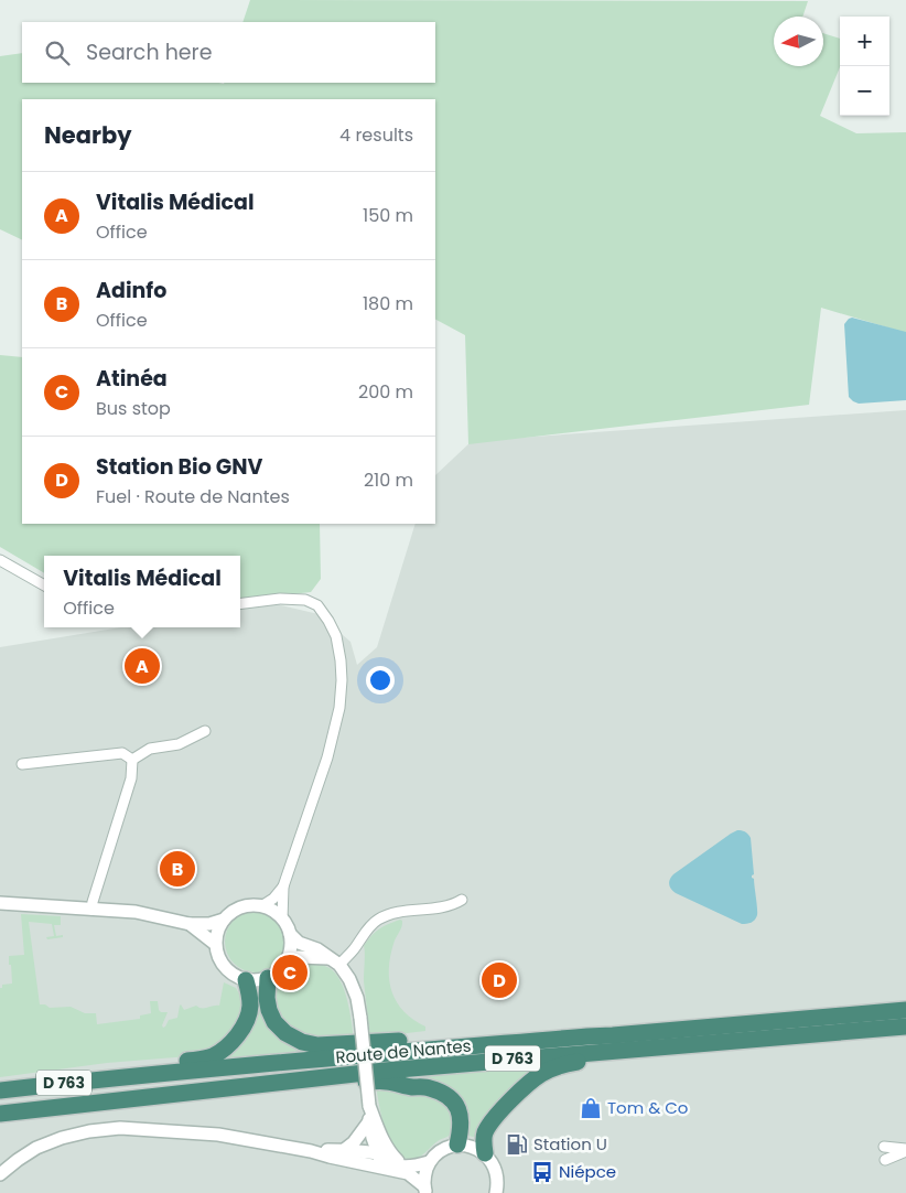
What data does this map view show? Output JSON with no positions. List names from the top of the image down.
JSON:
{
  "streets": {
    "highway": ["Route de Nantes", "D 763"]
  },
  "places": {
    "shop": ["Tom & Co"],
    "fuel station": ["Station U"],
    "bus stop": ["Niépce"]
  },
  "north": "left",
  "page": {
    "map_buttons": ["+", "−"],
    "search": "Search here",
    "heading": ["Nearby", "4 results"],
    "list": [
      {
        "mark": "A",
        "name": "Vitalis Médical",
        "note": "Office",
        "value": "150 m"
      },
      {
        "mark": "B",
        "name": "Adinfo",
        "note": "Office",
        "value": "180 m"
      },
      {
        "mark": "C",
        "name": "Atinéa",
        "note": "Bus stop",
        "value": "200 m"
      },
      {
        "mark": "D",
        "name": "Station Bio GNV",
        "note": "Fuel · Route de Nantes",
        "value": "210 m"
      }
    ],
    "popup": ["Vitalis Médical", "Office"],
    "pins": [
      "A",
      "B",
      "C",
      "D"
    ]
  }
}
